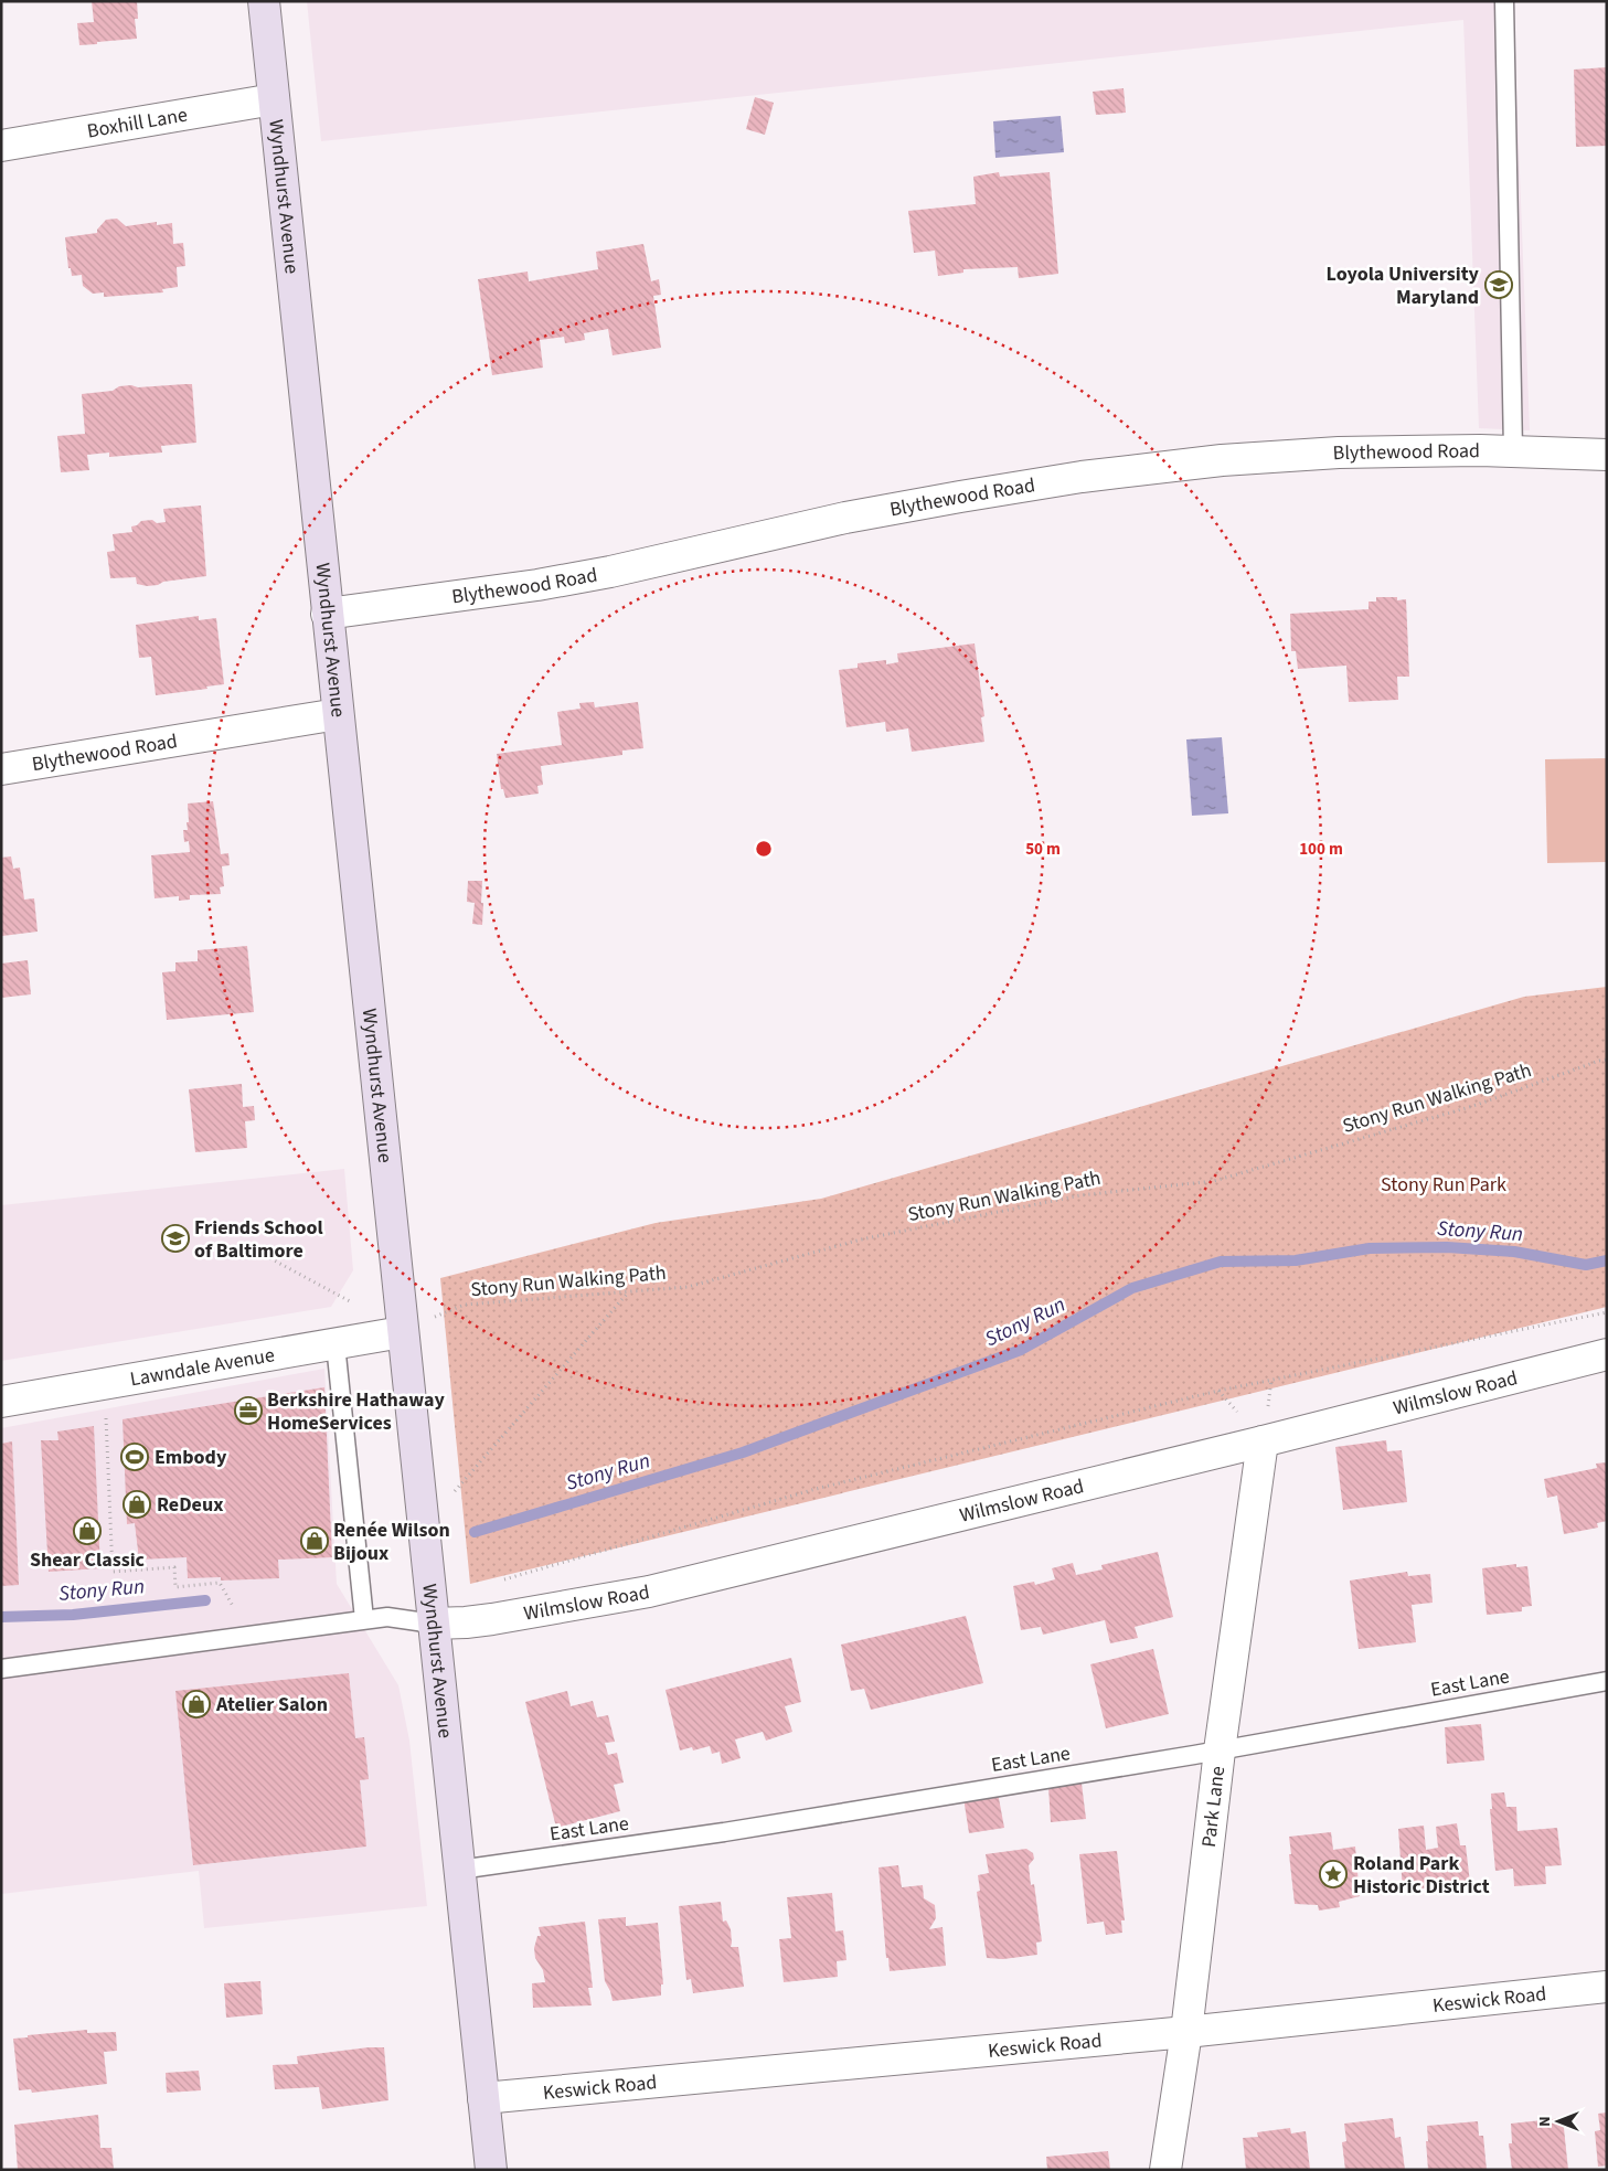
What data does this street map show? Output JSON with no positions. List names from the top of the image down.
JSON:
{
  "streets": {
    "street": [
      "Boxhill Lane",
      "Wyndhurst Avenue",
      "Blythewood Road",
      "Lawndale Avenue",
      "Wilmslow Road",
      "Park Lane",
      "Keswick Road"
    ],
    "lane": ["East Lane"],
    "path": ["Stony Run Walking Path"]
  },
  "crossings": [
    ["Boxhill Lane", "Wyndhurst Avenue"],
    ["Wyndhurst Avenue", "Blythewood Road"],
    ["Wyndhurst Avenue", "Stony Run Walking Path"],
    ["Wyndhurst Avenue", "Lawndale Avenue"],
    ["Wyndhurst Avenue", "Wilmslow Road"],
    ["Wyndhurst Avenue", "East Lane"],
    ["Wyndhurst Avenue", "Keswick Road"],
    ["Stony Run Walking Path", "Lawndale Avenue"],
    ["Wilmslow Road", "Park Lane"],
    ["East Lane", "Park Lane"],
    ["Park Lane", "Keswick Road"]
  ],
  "water": ["Stony Run"],
  "parks": ["Stony Run Park"],
  "places": {
    "school or university": ["Loyola University Maryland", "Friends School of Baltimore"],
    "office": ["Berkshire Hathaway HomeServices"],
    "sports": ["Embody"],
    "shop": [
      "ReDeux",
      "Shear Classic",
      "Renée Wilson Bijoux",
      "Atelier Salon"
    ],
    "place": ["Roland Park Historic District"]
  },
  "north": "left",
  "rings": ["50 m", "100 m"]
}
